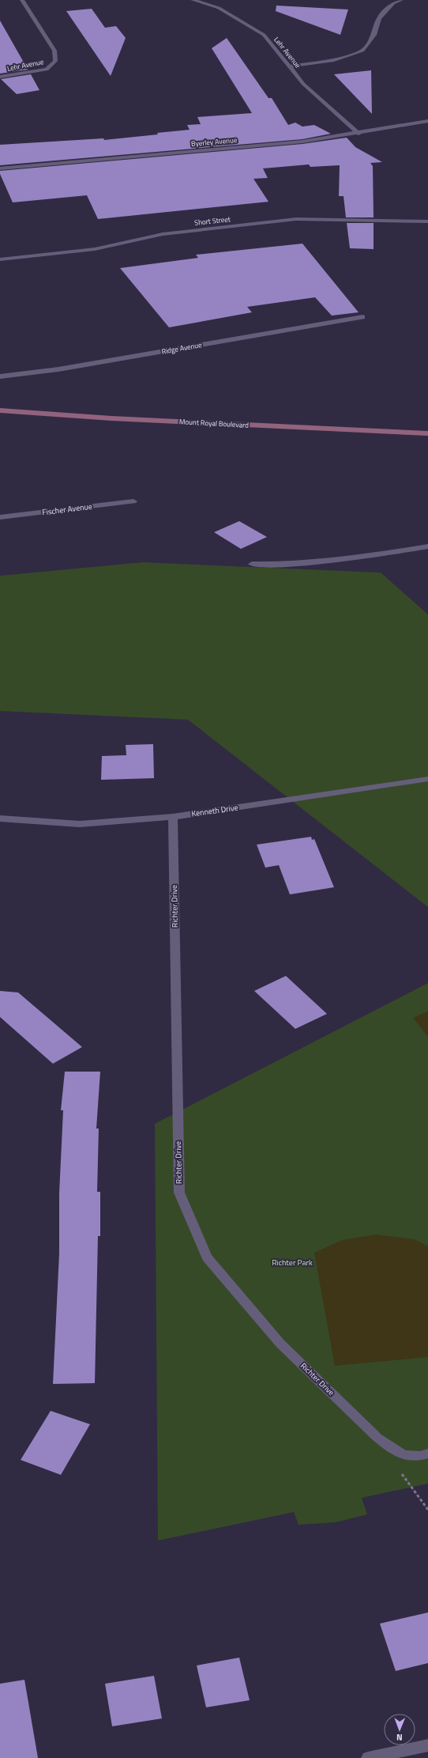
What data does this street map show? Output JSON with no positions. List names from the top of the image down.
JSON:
{
  "streets": {
    "main road": ["Mount Royal Boulevard"],
    "street": [
      "Lehr Avenue",
      "Byerley Avenue",
      "Short Street",
      "Ridge Avenue",
      "Fischer Avenue",
      "Kenneth Drive",
      "Richter Drive"
    ]
  },
  "crossings": [
    ["Lehr Avenue", "Byerley Avenue"],
    ["Kenneth Drive", "Richter Drive"]
  ],
  "parks": ["Richter Park"],
  "north": "bottom"
}
